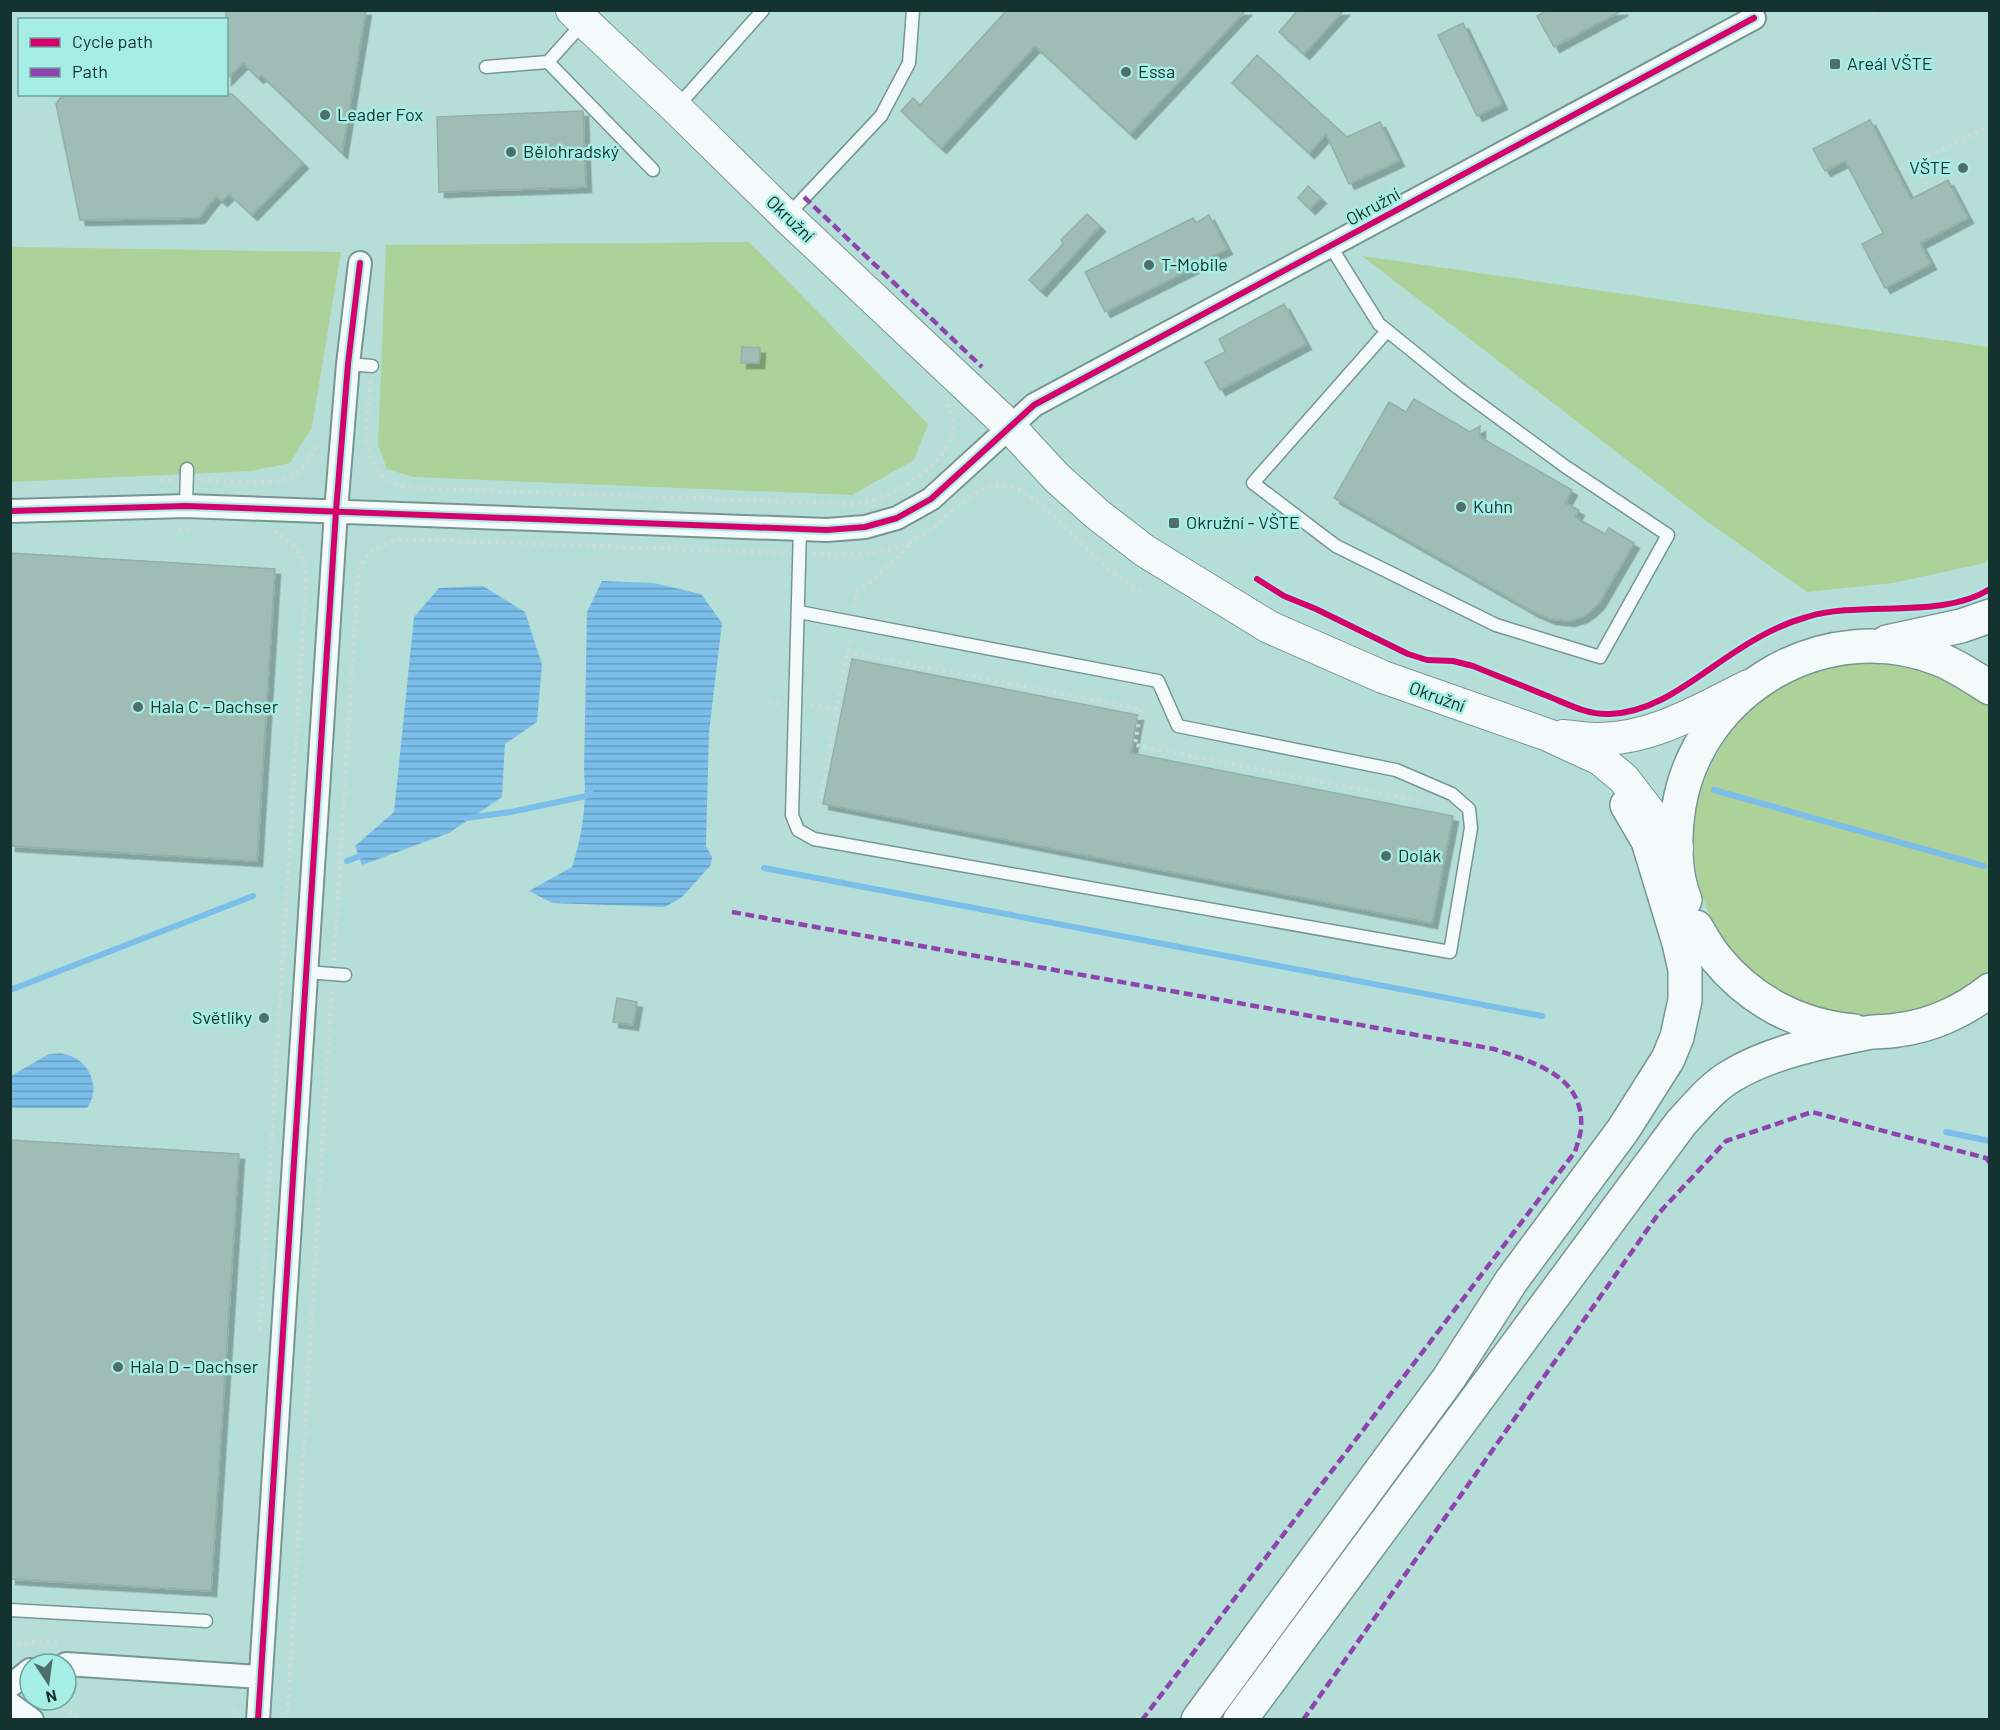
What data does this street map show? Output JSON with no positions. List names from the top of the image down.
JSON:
{
  "streets": {
    "main road": ["Okružní"]
  },
  "places": {
    "transit": ["Areál VŠTE", "Okružní - VŠTE"],
    "other": [
      "Essa",
      "Leader Fox",
      "Bělohradský",
      "VŠTE",
      "T-Mobile",
      "Kuhn",
      "Hala C – Dachser",
      "Dolák",
      "Světlíky",
      "Hala D – Dachser"
    ]
  },
  "legend": ["Cycle path", "Path"],
  "north": "bottom"
}
